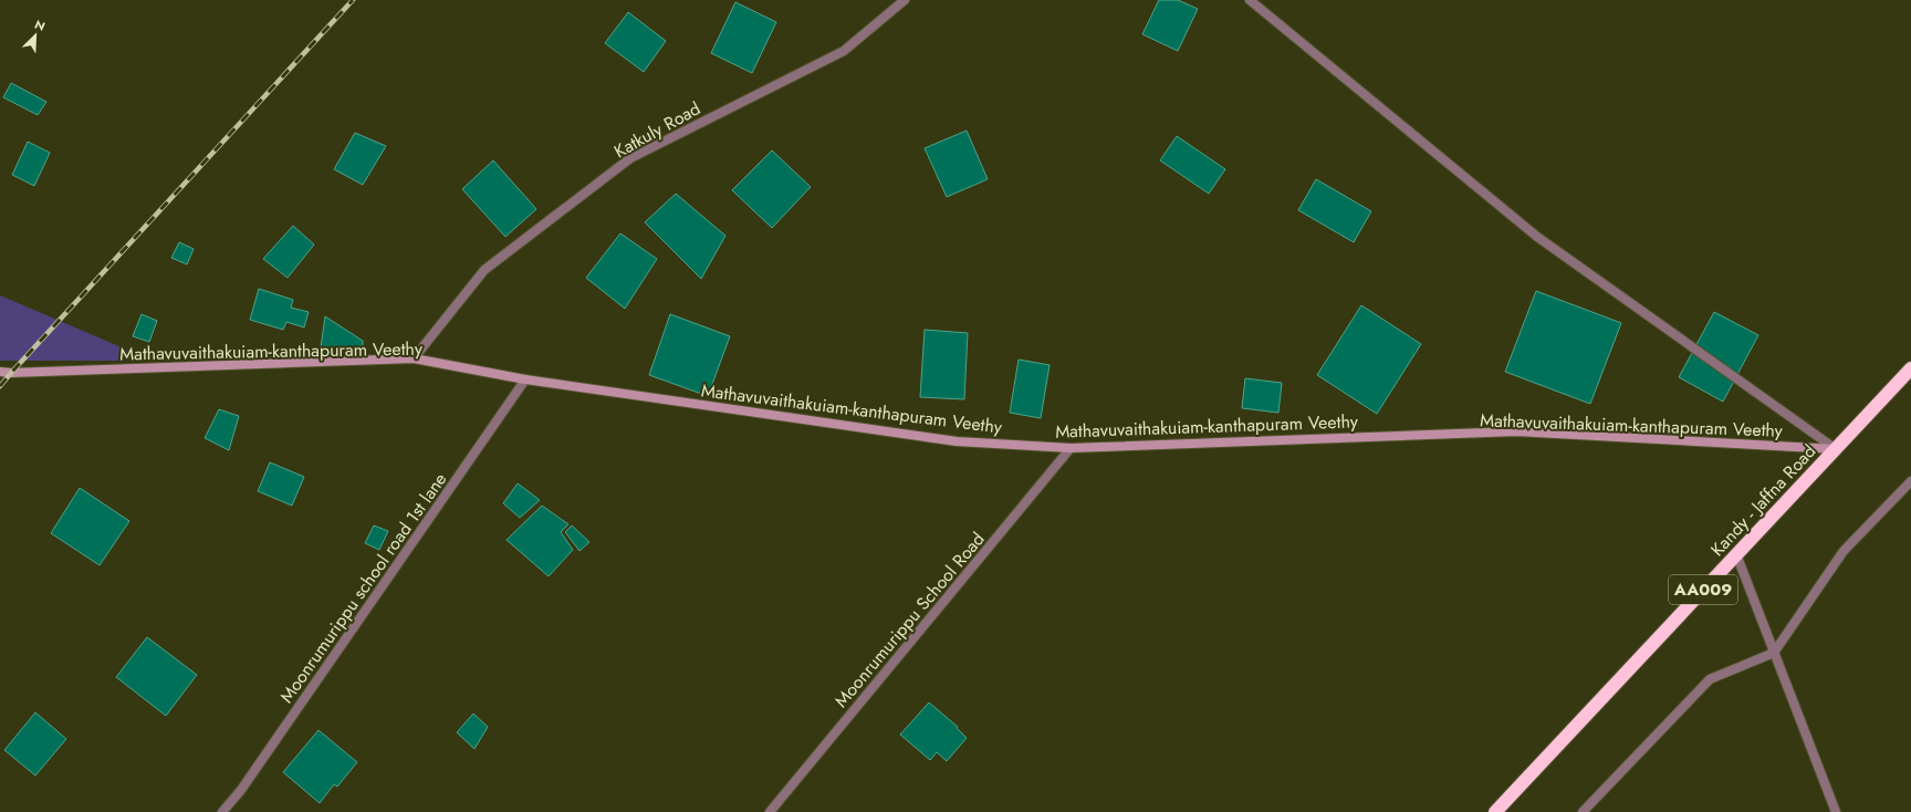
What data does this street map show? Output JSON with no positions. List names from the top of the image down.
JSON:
{
  "streets": {
    "highway": ["Kandy - Jaffna Road", "AA009"],
    "street": [
      "Katkuly Road",
      "Mathavuvaithakuiam-kanthapuram Veethy",
      "Moonrumurippu school road 1st lane",
      "Moonrumurippu School Road"
    ]
  },
  "crossings": [
    ["Katkuly Road", "Mathavuvaithakuiam-kanthapuram Veethy"],
    ["Mathavuvaithakuiam-kanthapuram Veethy", "Kandy - Jaffna Road"],
    ["Mathavuvaithakuiam-kanthapuram Veethy", "Moonrumurippu school road 1st lane"],
    ["Mathavuvaithakuiam-kanthapuram Veethy", "Moonrumurippu School Road"]
  ],
  "north": "top right"
}
